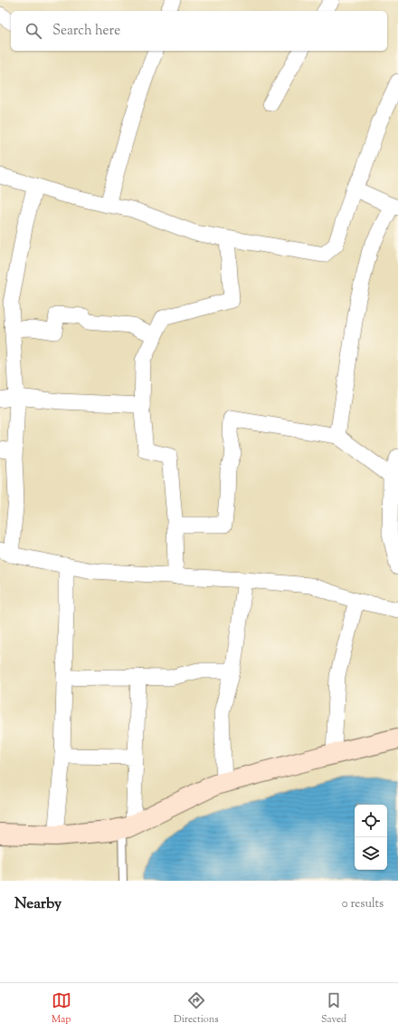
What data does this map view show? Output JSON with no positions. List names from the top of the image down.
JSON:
{
  "page": {
    "search": "Search here",
    "heading": ["Nearby", "0 results"],
    "nav": ["Map", "Directions", "Saved"]
  }
}
